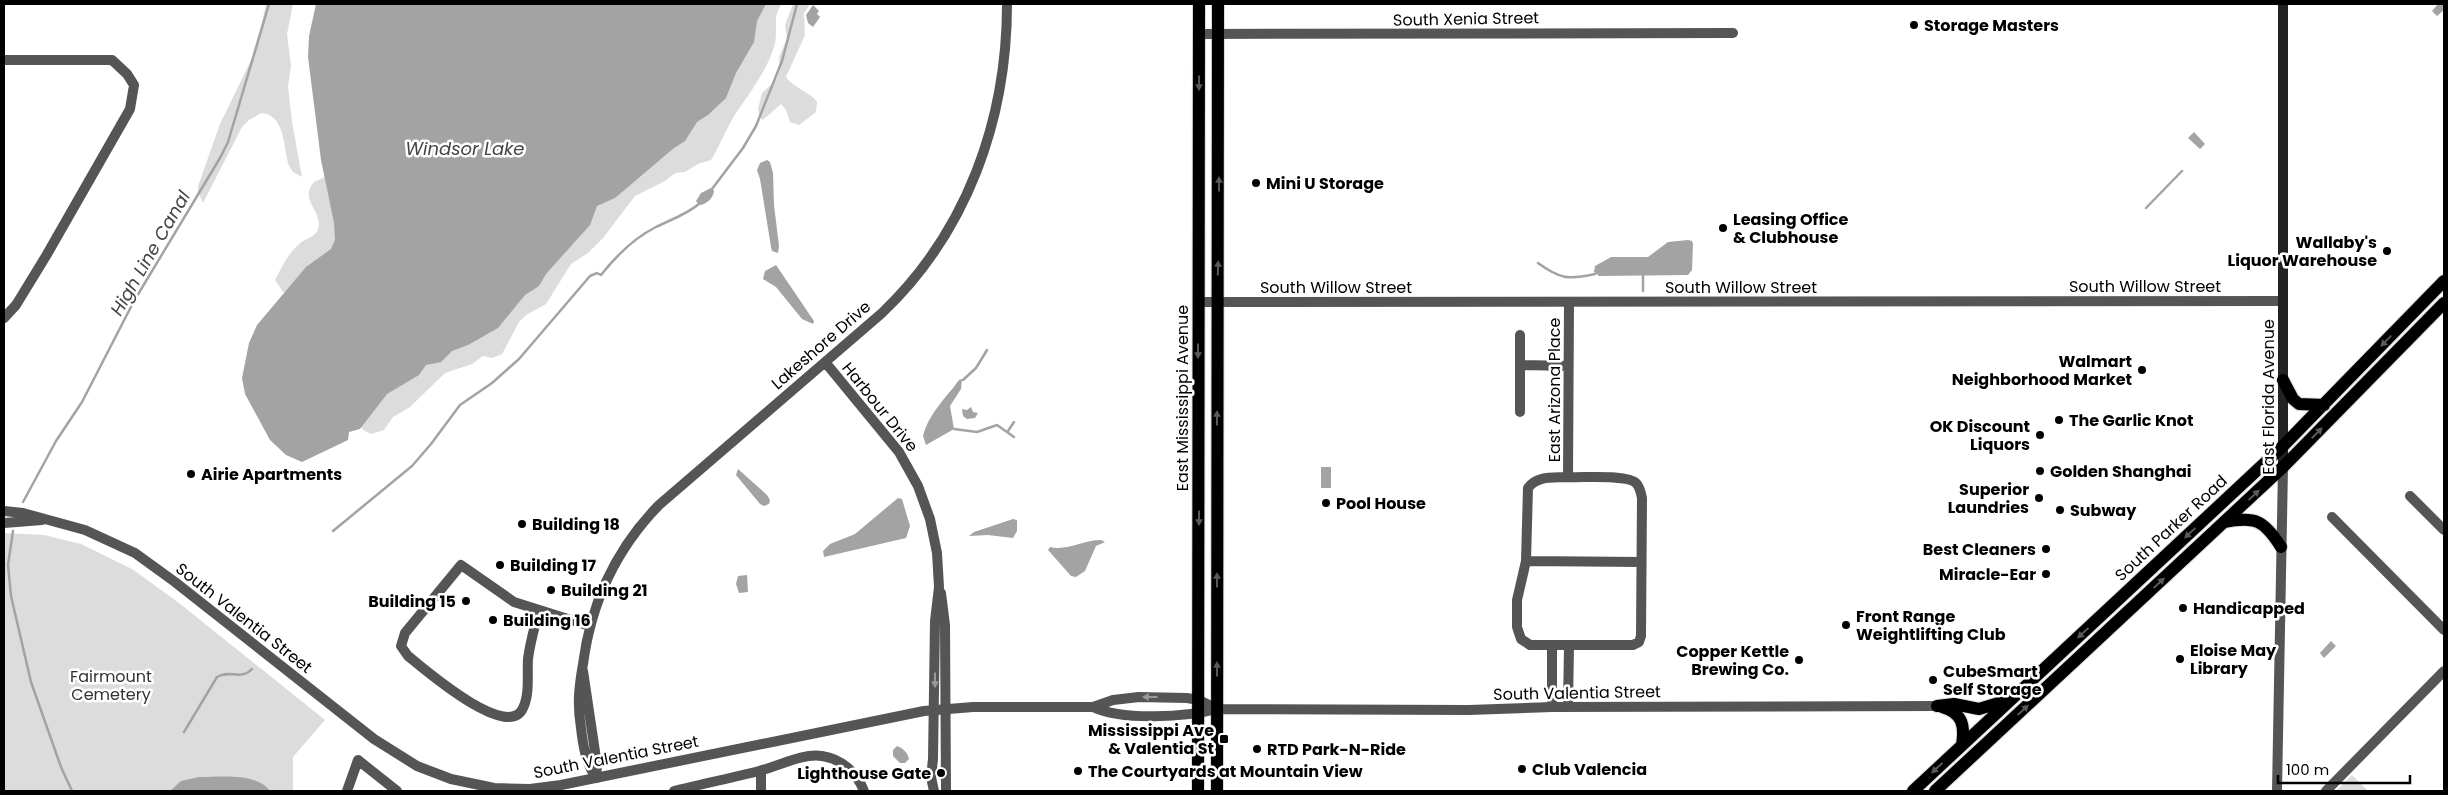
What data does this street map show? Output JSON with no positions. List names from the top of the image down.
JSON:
{
  "streets": {
    "main road": ["East Florida Avenue", "East Mississippi Avenue", "South Parker Road"],
    "street": [
      "South Xenia Street",
      "South Willow Street",
      "Lakeshore Drive",
      "East Arizona Place",
      "Harbour Drive",
      "South Valentia Street"
    ]
  },
  "crossings": [
    ["South Xenia Street", "East Mississippi Avenue"],
    ["South Willow Street", "East Arizona Place"],
    ["South Willow Street", "East Florida Avenue"],
    ["South Willow Street", "East Mississippi Avenue"],
    ["Lakeshore Drive", "Harbour Drive"],
    ["Lakeshore Drive", "South Valentia Street"],
    ["East Florida Avenue", "South Parker Road"],
    ["East Mississippi Avenue", "South Valentia Street"],
    ["Harbour Drive", "South Valentia Street"]
  ],
  "water": ["Windsor Lake", "High Line Canal"],
  "parks": ["Fairmount Cemetery"],
  "places": {
    "other": [
      "Storage Masters",
      "Mini U Storage",
      "Leasing Office & Clubhouse",
      "Wallaby's Liquor Warehouse",
      "Walmart Neighborhood Market",
      "The Garlic Knot",
      "OK Discount Liquors",
      "Golden Shanghai",
      "Airie Apartments",
      "Superior Laundries",
      "Pool House",
      "Subway",
      "Building 18",
      "Best Cleaners",
      "Building 17",
      "Miracle-Ear",
      "Building 21",
      "Building 15",
      "Handicapped",
      "Building 16",
      "Front Range Weightlifting Club",
      "Eloise May Library",
      "Copper Kettle Brewing Co.",
      "CubeSmart Self Storage",
      "RTD Park-N-Ride",
      "Club Valencia",
      "The Courtyards at Mountain View",
      "Lighthouse Gate"
    ],
    "transit": ["Mississippi Ave & Valentia St"]
  },
  "scale_bar": "100 m"
}
